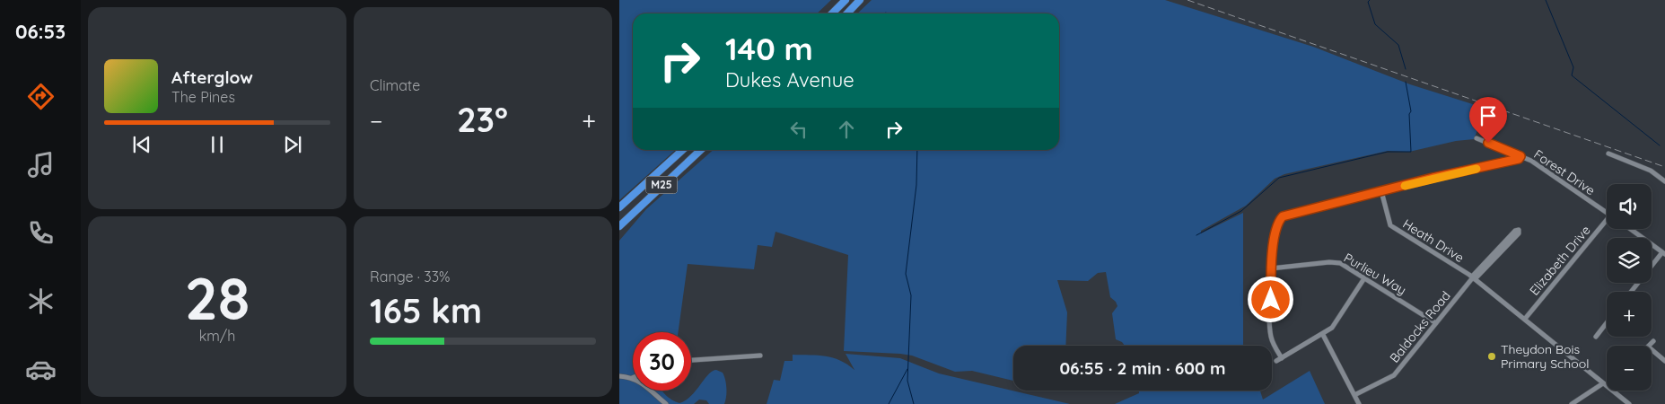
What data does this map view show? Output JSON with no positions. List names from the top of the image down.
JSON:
{
  "streets": {
    "highway": ["M25"],
    "street": [
      "Forest Drive",
      "Heath Drive",
      "Elizabeth Drive",
      "Purlieu Way",
      "Baldocks Road"
    ]
  },
  "crossings": [
    ["Heath Drive", "Elizabeth Drive"],
    ["Heath Drive", "Baldocks Road"],
    ["Purlieu Way", "Baldocks Road"]
  ],
  "places": ["Theydon Bois Primary School"],
  "page": {
    "tabs": "06:53",
    "tile": [
      "Climate",
      ["28", "km/h"],
      ["Range · 33%", "165 km"]
    ],
    "turn": ["140 m", "Dukes Avenue"],
    "song": ["Afterglow", "The Pines"],
    "heat": ["−", "23°", "+"],
    "map_buttons": ["+", "−"],
    "limit": "30",
    "trip": "06:55 · 2 min · 600 m"
  }
}
